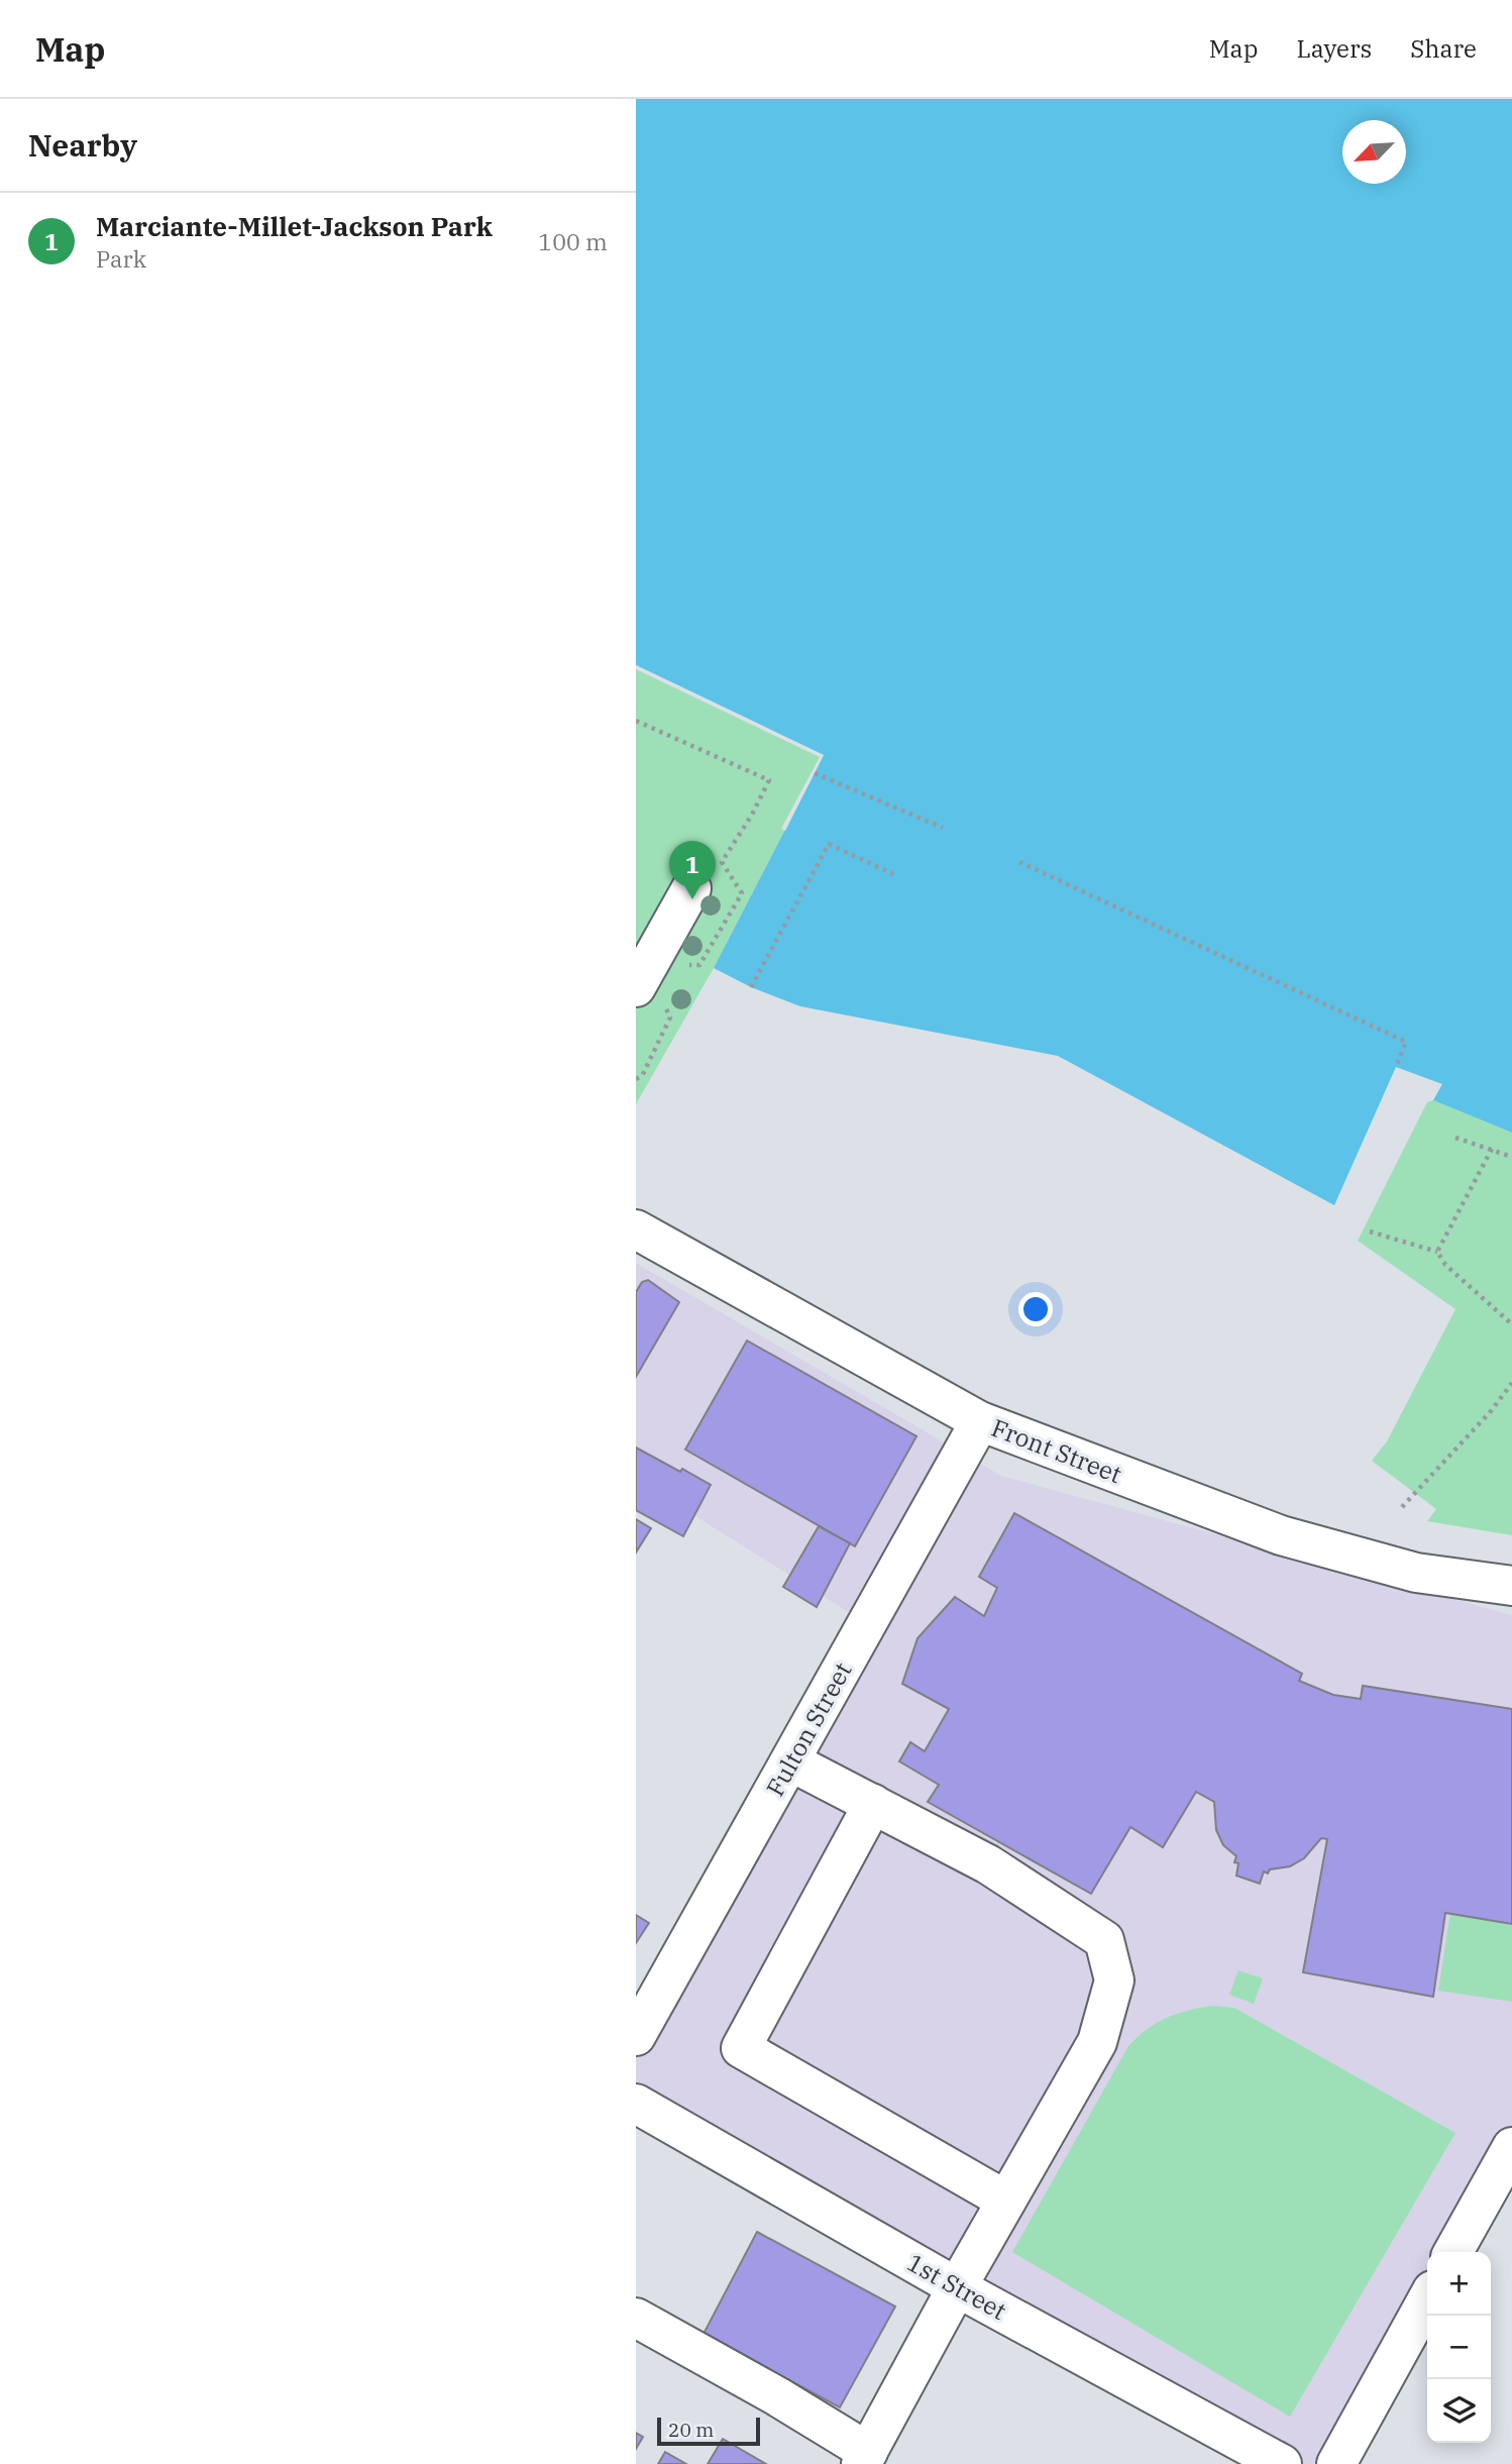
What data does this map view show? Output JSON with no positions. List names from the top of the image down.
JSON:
{
  "streets": {
    "street": ["Front Street", "Fulton Street", "1st Street"]
  },
  "crossings": [
    ["Front Street", "Fulton Street"]
  ],
  "scale_bar": "20 m",
  "north": "bottom left",
  "page": {
    "header": "Map",
    "nav": ["Map", "Layers", "Share"],
    "heading": "Nearby",
    "list": [
      {
        "mark": "1",
        "name": "Marciante-Millet-Jackson Park",
        "note": "Park",
        "value": "100 m"
      }
    ],
    "pins": "1",
    "map_buttons": ["+", "−"],
    "scale": "20 m"
  }
}
